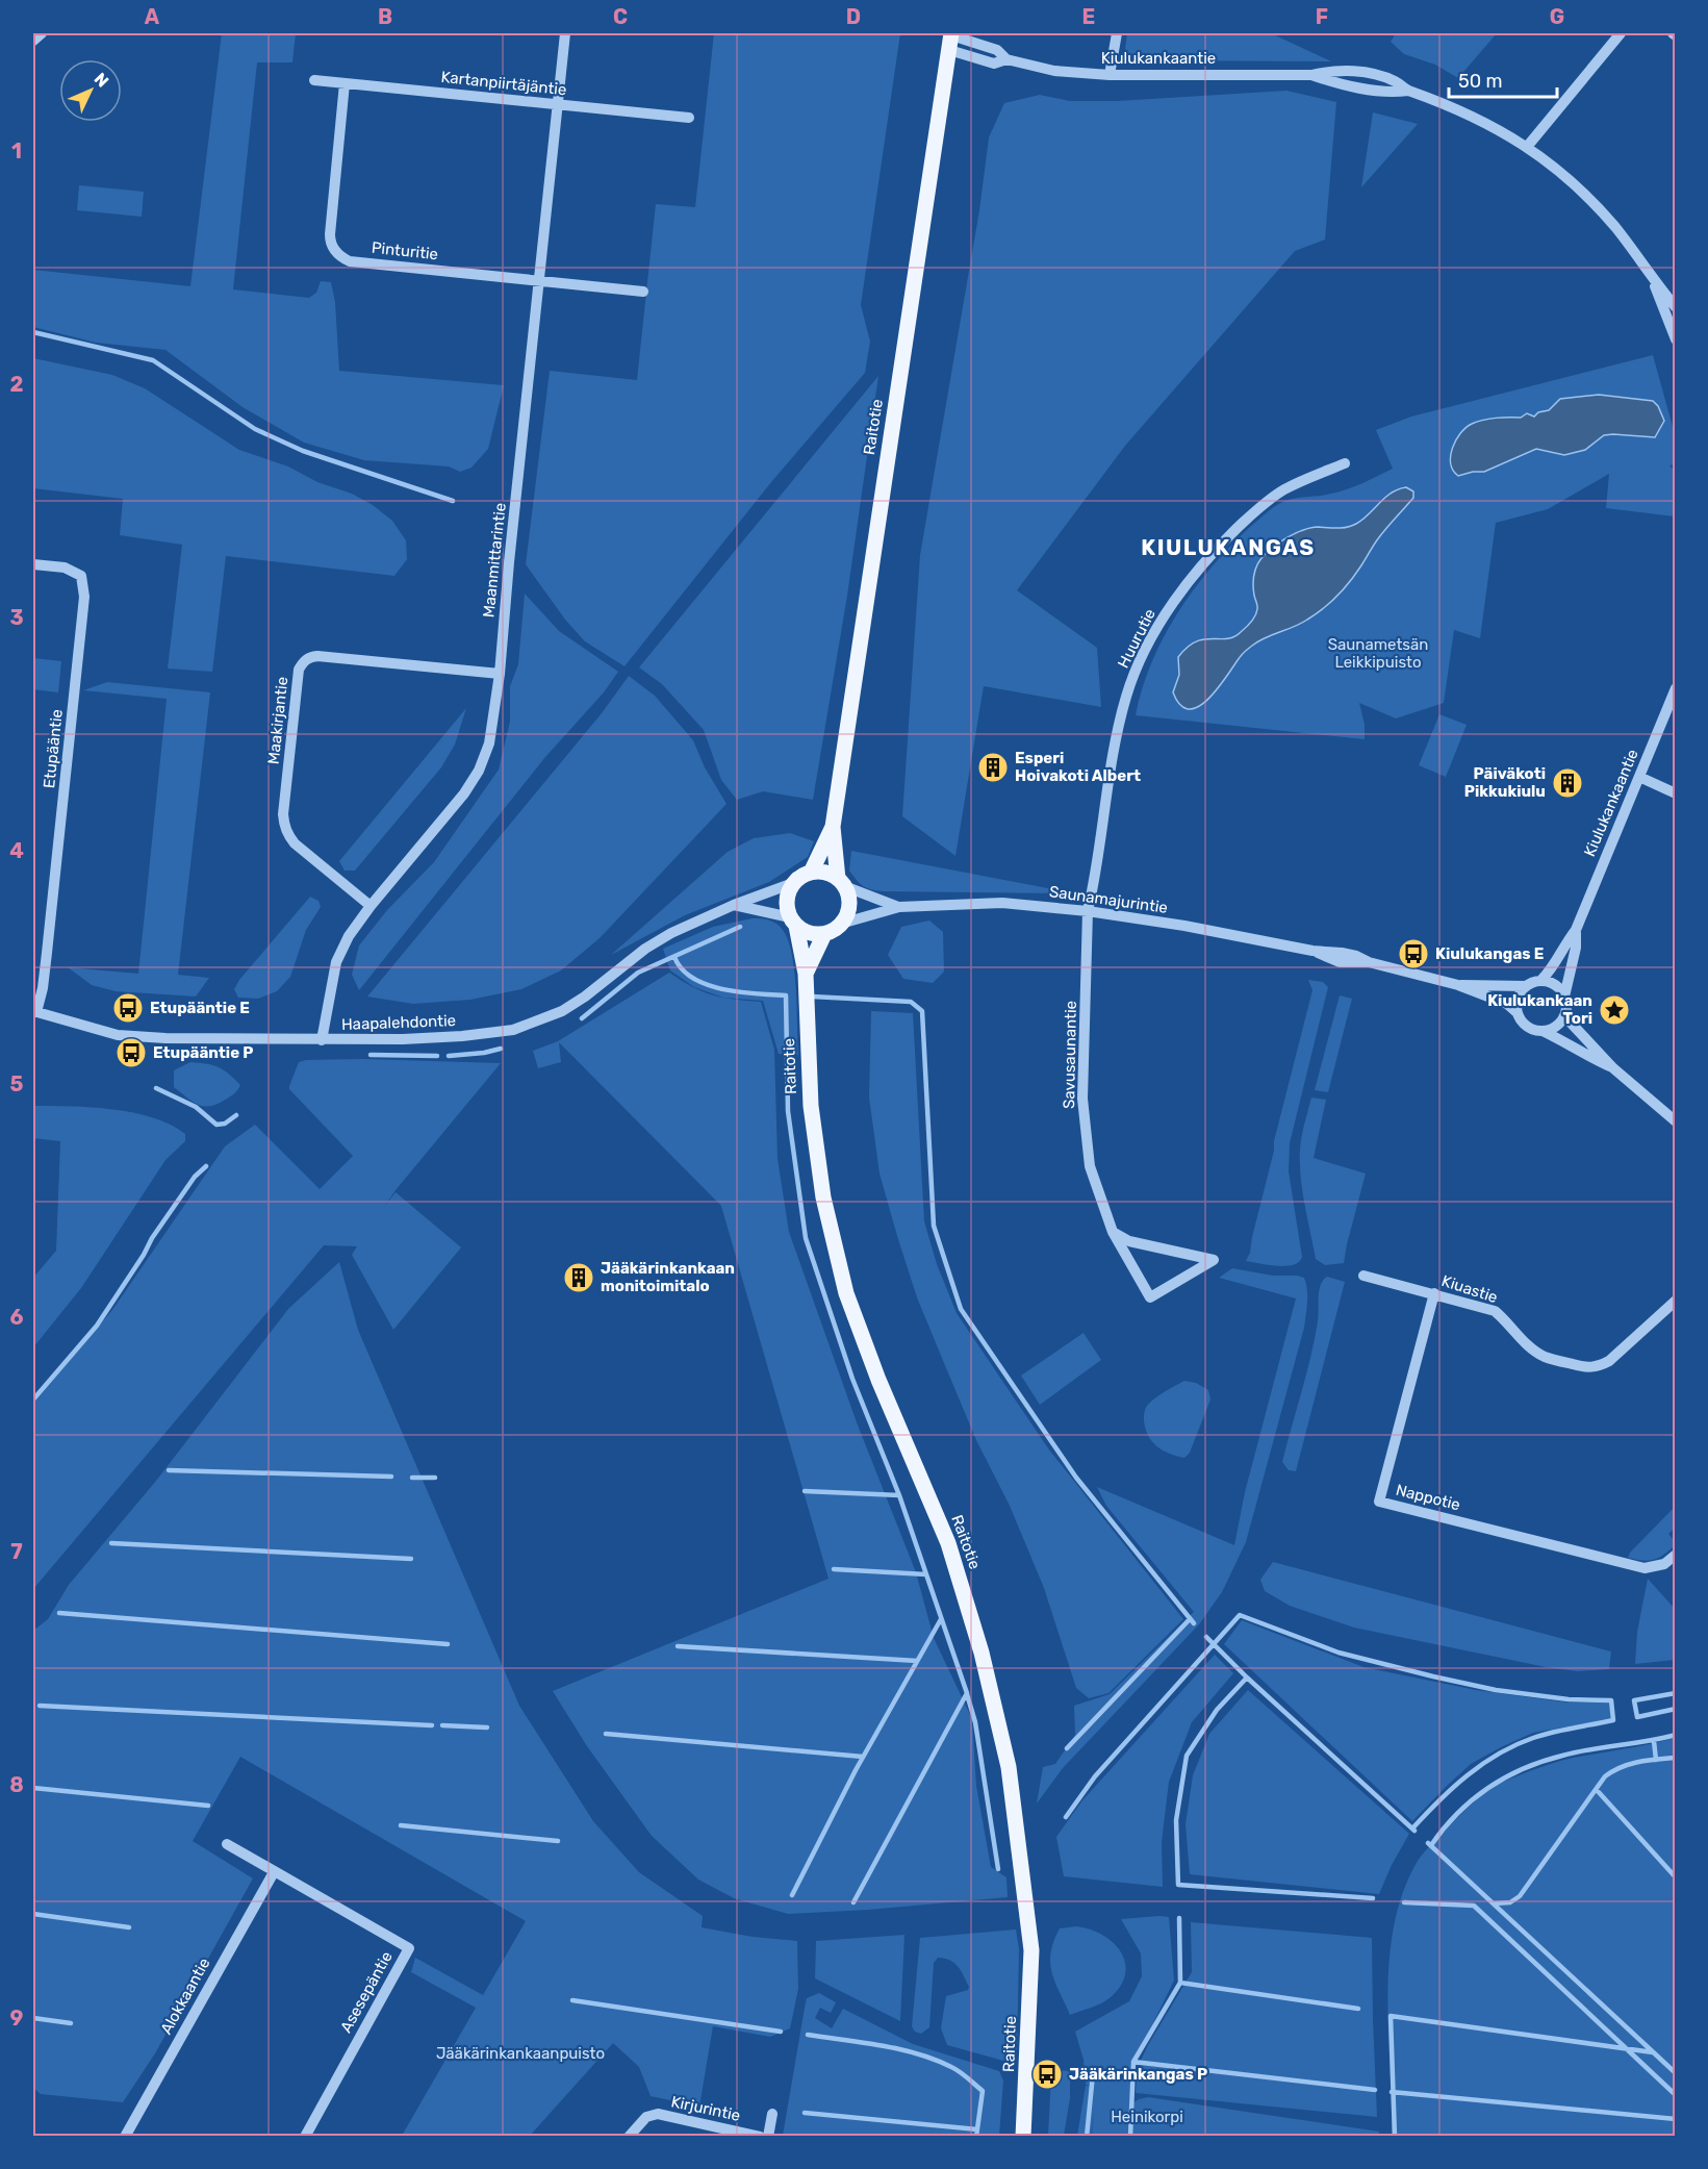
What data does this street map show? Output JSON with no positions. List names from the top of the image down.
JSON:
{
  "streets": {
    "main road": ["Raitotie"],
    "street": [
      "Kiulukankaantie",
      "Kartanpiirtäjäntie",
      "Pinturitie",
      "Maanmittarintie",
      "Huurutie",
      "Maakirjantie",
      "Etupääntie",
      "Saunamajurintie",
      "Haapalehdontie",
      "Savusaunantie",
      "Kiuastie",
      "Nappotie",
      "Asesepäntie",
      "Alokkaantie",
      "Kirjurintie"
    ]
  },
  "crossings": [
    ["Kiulukankaantie", "Raitotie"],
    ["Kiulukankaantie", "Saunamajurintie"],
    ["Kartanpiirtäjäntie", "Pinturitie"],
    ["Kartanpiirtäjäntie", "Maanmittarintie"],
    ["Pinturitie", "Maanmittarintie"],
    ["Raitotie", "Saunamajurintie"],
    ["Raitotie", "Haapalehdontie"],
    ["Maanmittarintie", "Maakirjantie"],
    ["Maanmittarintie", "Haapalehdontie"],
    ["Huurutie", "Saunamajurintie"],
    ["Huurutie", "Savusaunantie"],
    ["Etupääntie", "Haapalehdontie"],
    ["Saunamajurintie", "Haapalehdontie"],
    ["Saunamajurintie", "Savusaunantie"],
    ["Kiuastie", "Nappotie"],
    ["Asesepäntie", "Alokkaantie"]
  ],
  "districts": ["KIULUKANGAS"],
  "parks": ["Saunametsän Leikkipuisto", "Jääkärinkankaanpuisto", "Heinikorpi"],
  "places": {
    "building": ["Esperi Hoivakoti Albert", "Päiväkoti Pikkukiulu", "Jääkärinkankaan monitoimitalo"],
    "bus stop": [
      "Kiulukangas E",
      "Etupääntie E",
      "Etupääntie P",
      "Jääkärinkangas P"
    ],
    "place": ["Kiulukankaan Tori"]
  },
  "scale_bar": "50 m",
  "north": "top right",
  "grid": {
    "columns": [
      "A",
      "B",
      "C",
      "D",
      "E",
      "F",
      "G"
    ],
    "rows": [
      "1",
      "2",
      "3",
      "4",
      "5",
      "6",
      "7",
      "8",
      "9"
    ]
  }
}
